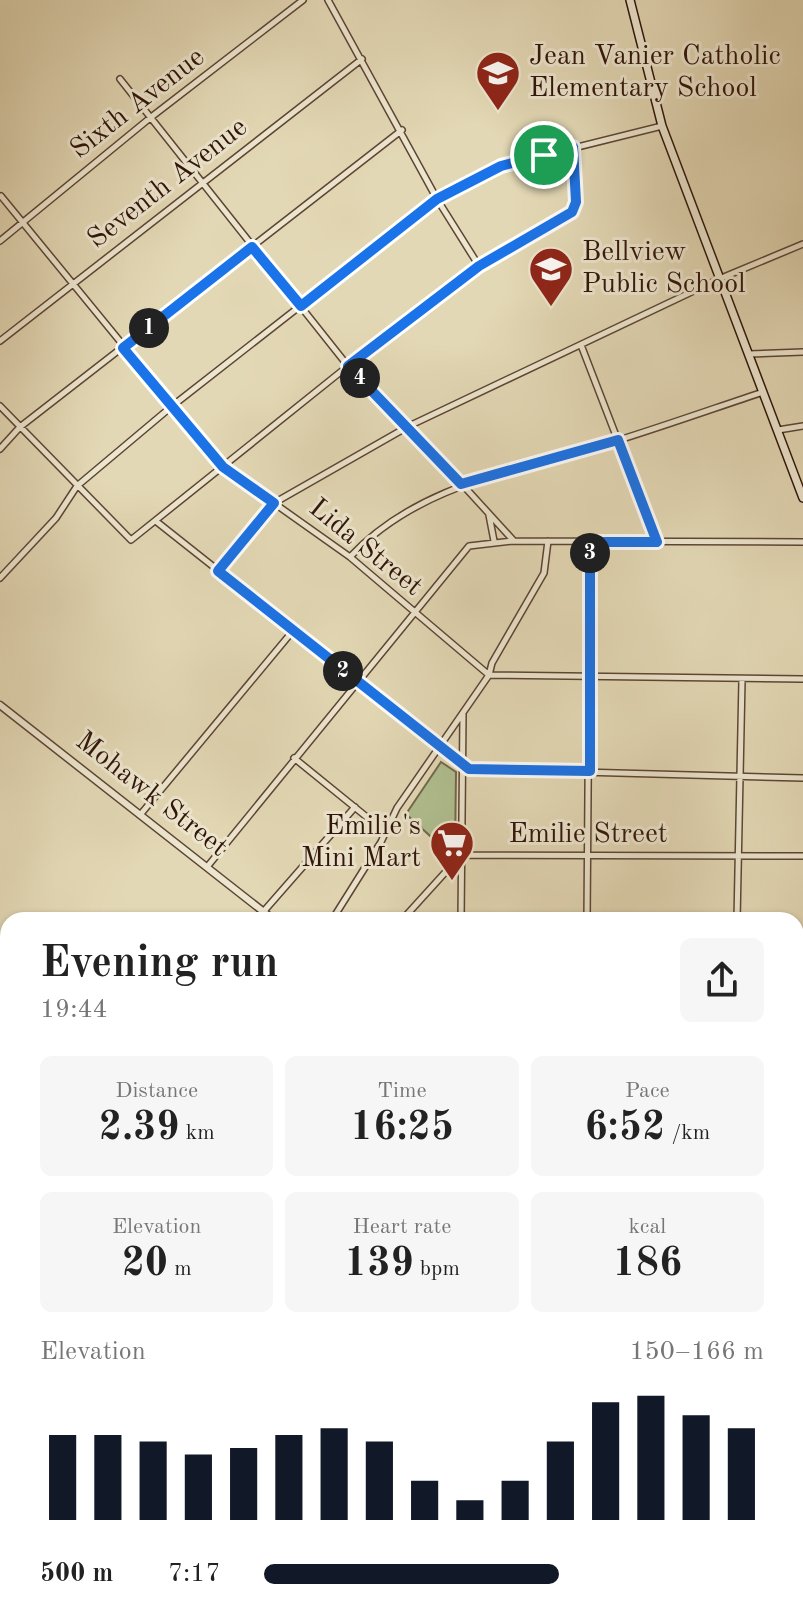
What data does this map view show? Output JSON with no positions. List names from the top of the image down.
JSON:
{
  "streets": {
    "street": [
      "Sixth Avenue",
      "Seventh Avenue",
      "Lida Street",
      "Mohawk Street",
      "Emilie Street"
    ]
  },
  "crossings": [
    ["Sixth Avenue", "Lida Street"],
    ["Seventh Avenue", "Lida Street"]
  ],
  "places": {
    "school or university": ["Jean Vanier Catholic Elementary School", "Bellview Public School"],
    "supermarket": ["Emilie's Mini Mart"]
  },
  "page": {
    "pins": [
      "1",
      "4",
      "3",
      "2"
    ],
    "heading": ["Evening run", "19:44"],
    "stats": [
      ["Distance", "2.39 km"],
      ["Time", "16:25"],
      ["Pace", "6:52 /km"],
      ["Elevation", "20 m"],
      ["Heart rate", "139 bpm"],
      ["kcal", "186"]
    ],
    "chart": ["Elevation", "150–166 m"],
    "list": [
      {
        "name": "500 m",
        "note": "7:17"
      }
    ]
  }
}
